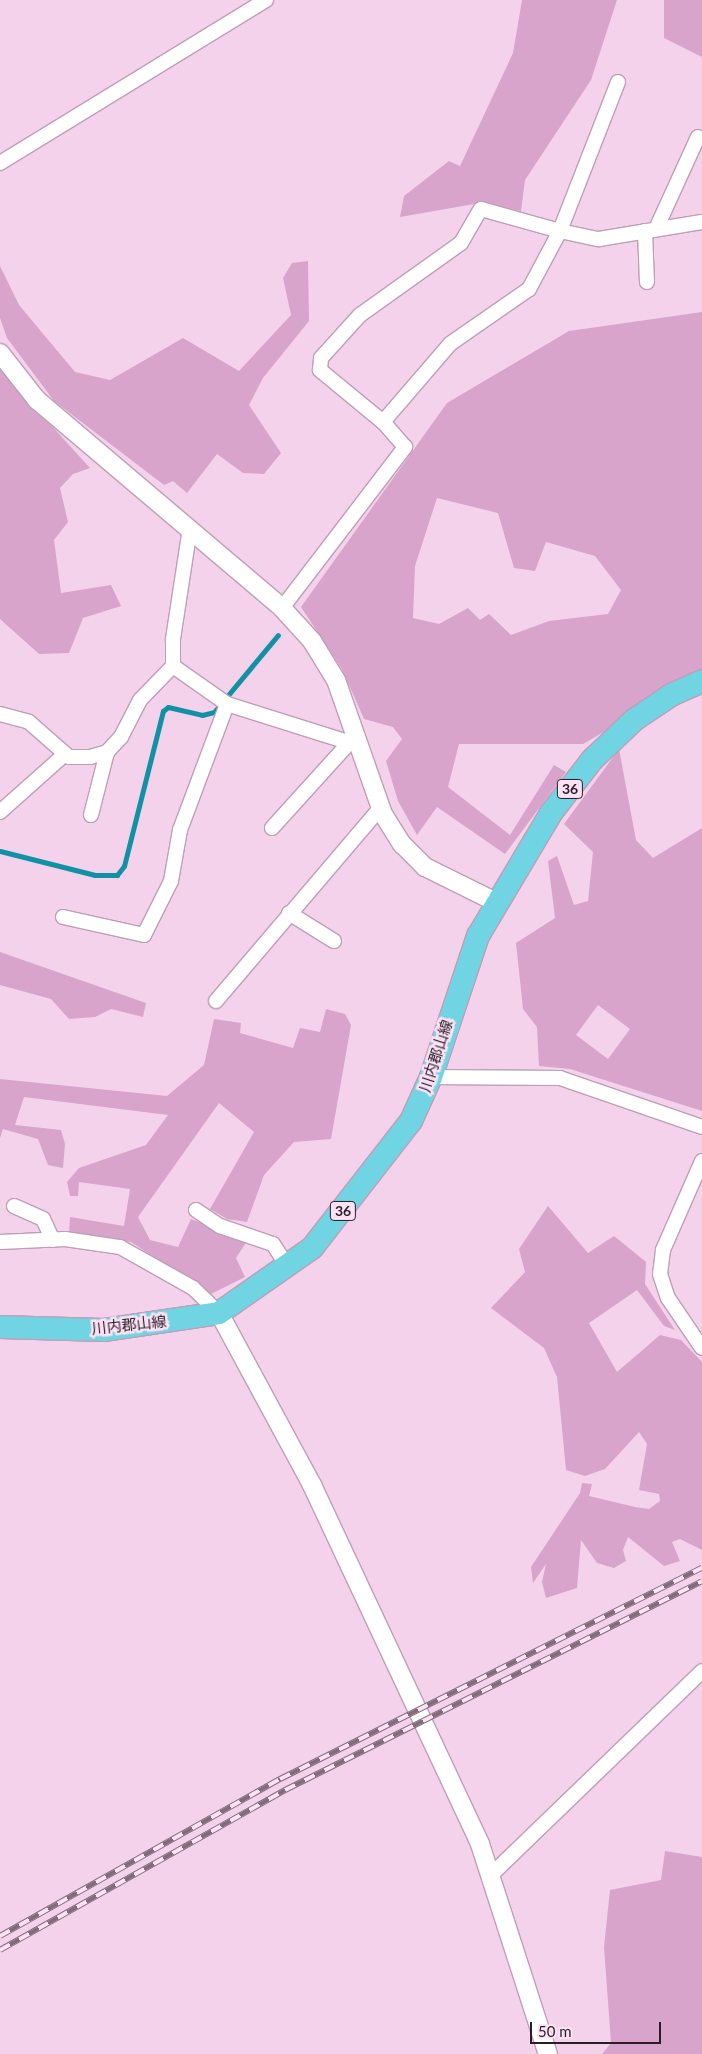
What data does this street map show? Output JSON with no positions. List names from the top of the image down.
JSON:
{
  "streets": {
    "main road": ["36", "川内郡山線"]
  },
  "scale_bar": "50 m"
}
